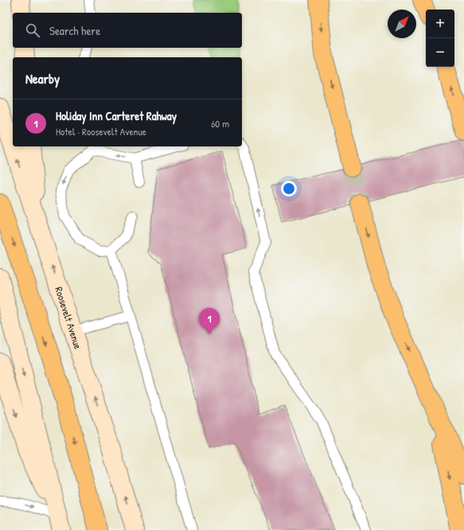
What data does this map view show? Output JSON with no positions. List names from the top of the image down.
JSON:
{
  "streets": {
    "main road": ["Roosevelt Avenue"]
  },
  "north": "top right",
  "page": {
    "map_buttons": ["+", "−"],
    "search": "Search here",
    "heading": "Nearby",
    "list": [
      {
        "mark": "1",
        "name": "Holiday Inn Carteret Rahway",
        "note": "Hotel · Roosevelt Avenue",
        "value": "60 m"
      }
    ],
    "pins": "1"
  }
}
